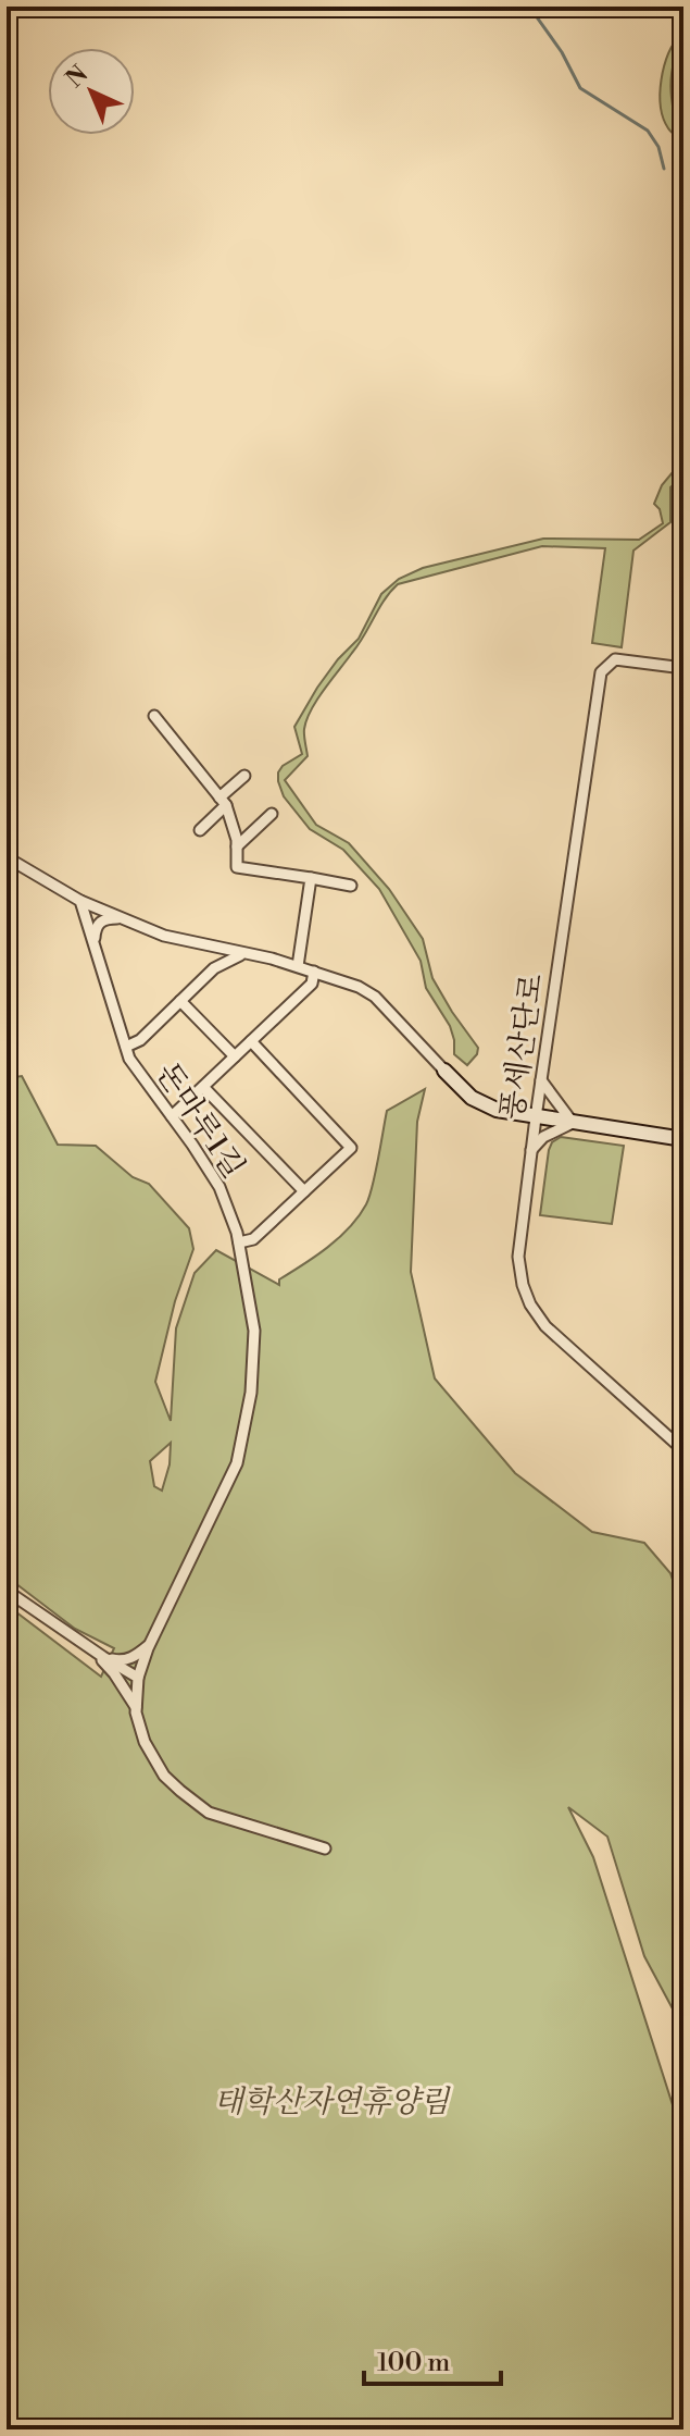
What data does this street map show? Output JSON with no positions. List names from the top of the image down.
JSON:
{
  "streets": {
    "street": ["풍세산단로", "돈마루1길"]
  },
  "parks": ["태학산자연휴양림"],
  "scale_bar": "100 m",
  "north": "top left"
}
